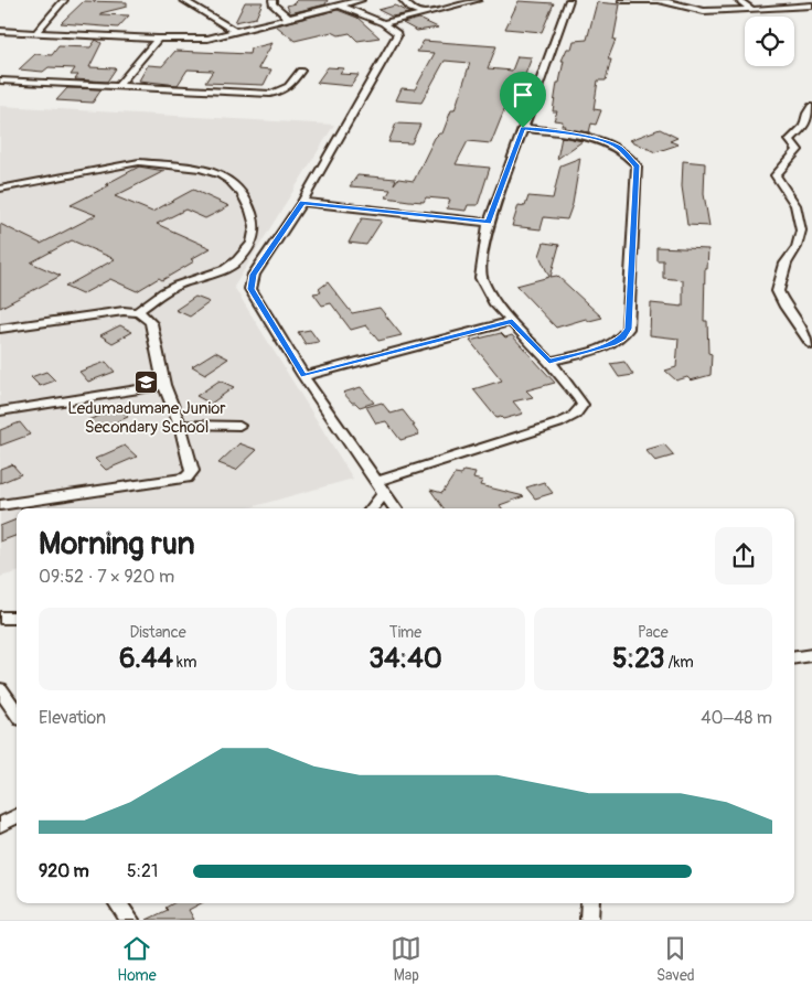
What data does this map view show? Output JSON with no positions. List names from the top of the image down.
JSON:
{
  "places": {
    "school or university": ["Ledumadumane Junior Secondary School"]
  },
  "page": {
    "heading": ["Morning run", "09:52 · 7 × 920 m"],
    "stats": [
      ["Distance", "6.44 km"],
      ["Time", "34:40"],
      ["Pace", "5:23 /km"]
    ],
    "chart": ["Elevation", "40–48 m"],
    "list": [
      {
        "name": "920 m",
        "note": "5:21"
      }
    ],
    "tabs": ["Home", "Map", "Saved"]
  }
}
